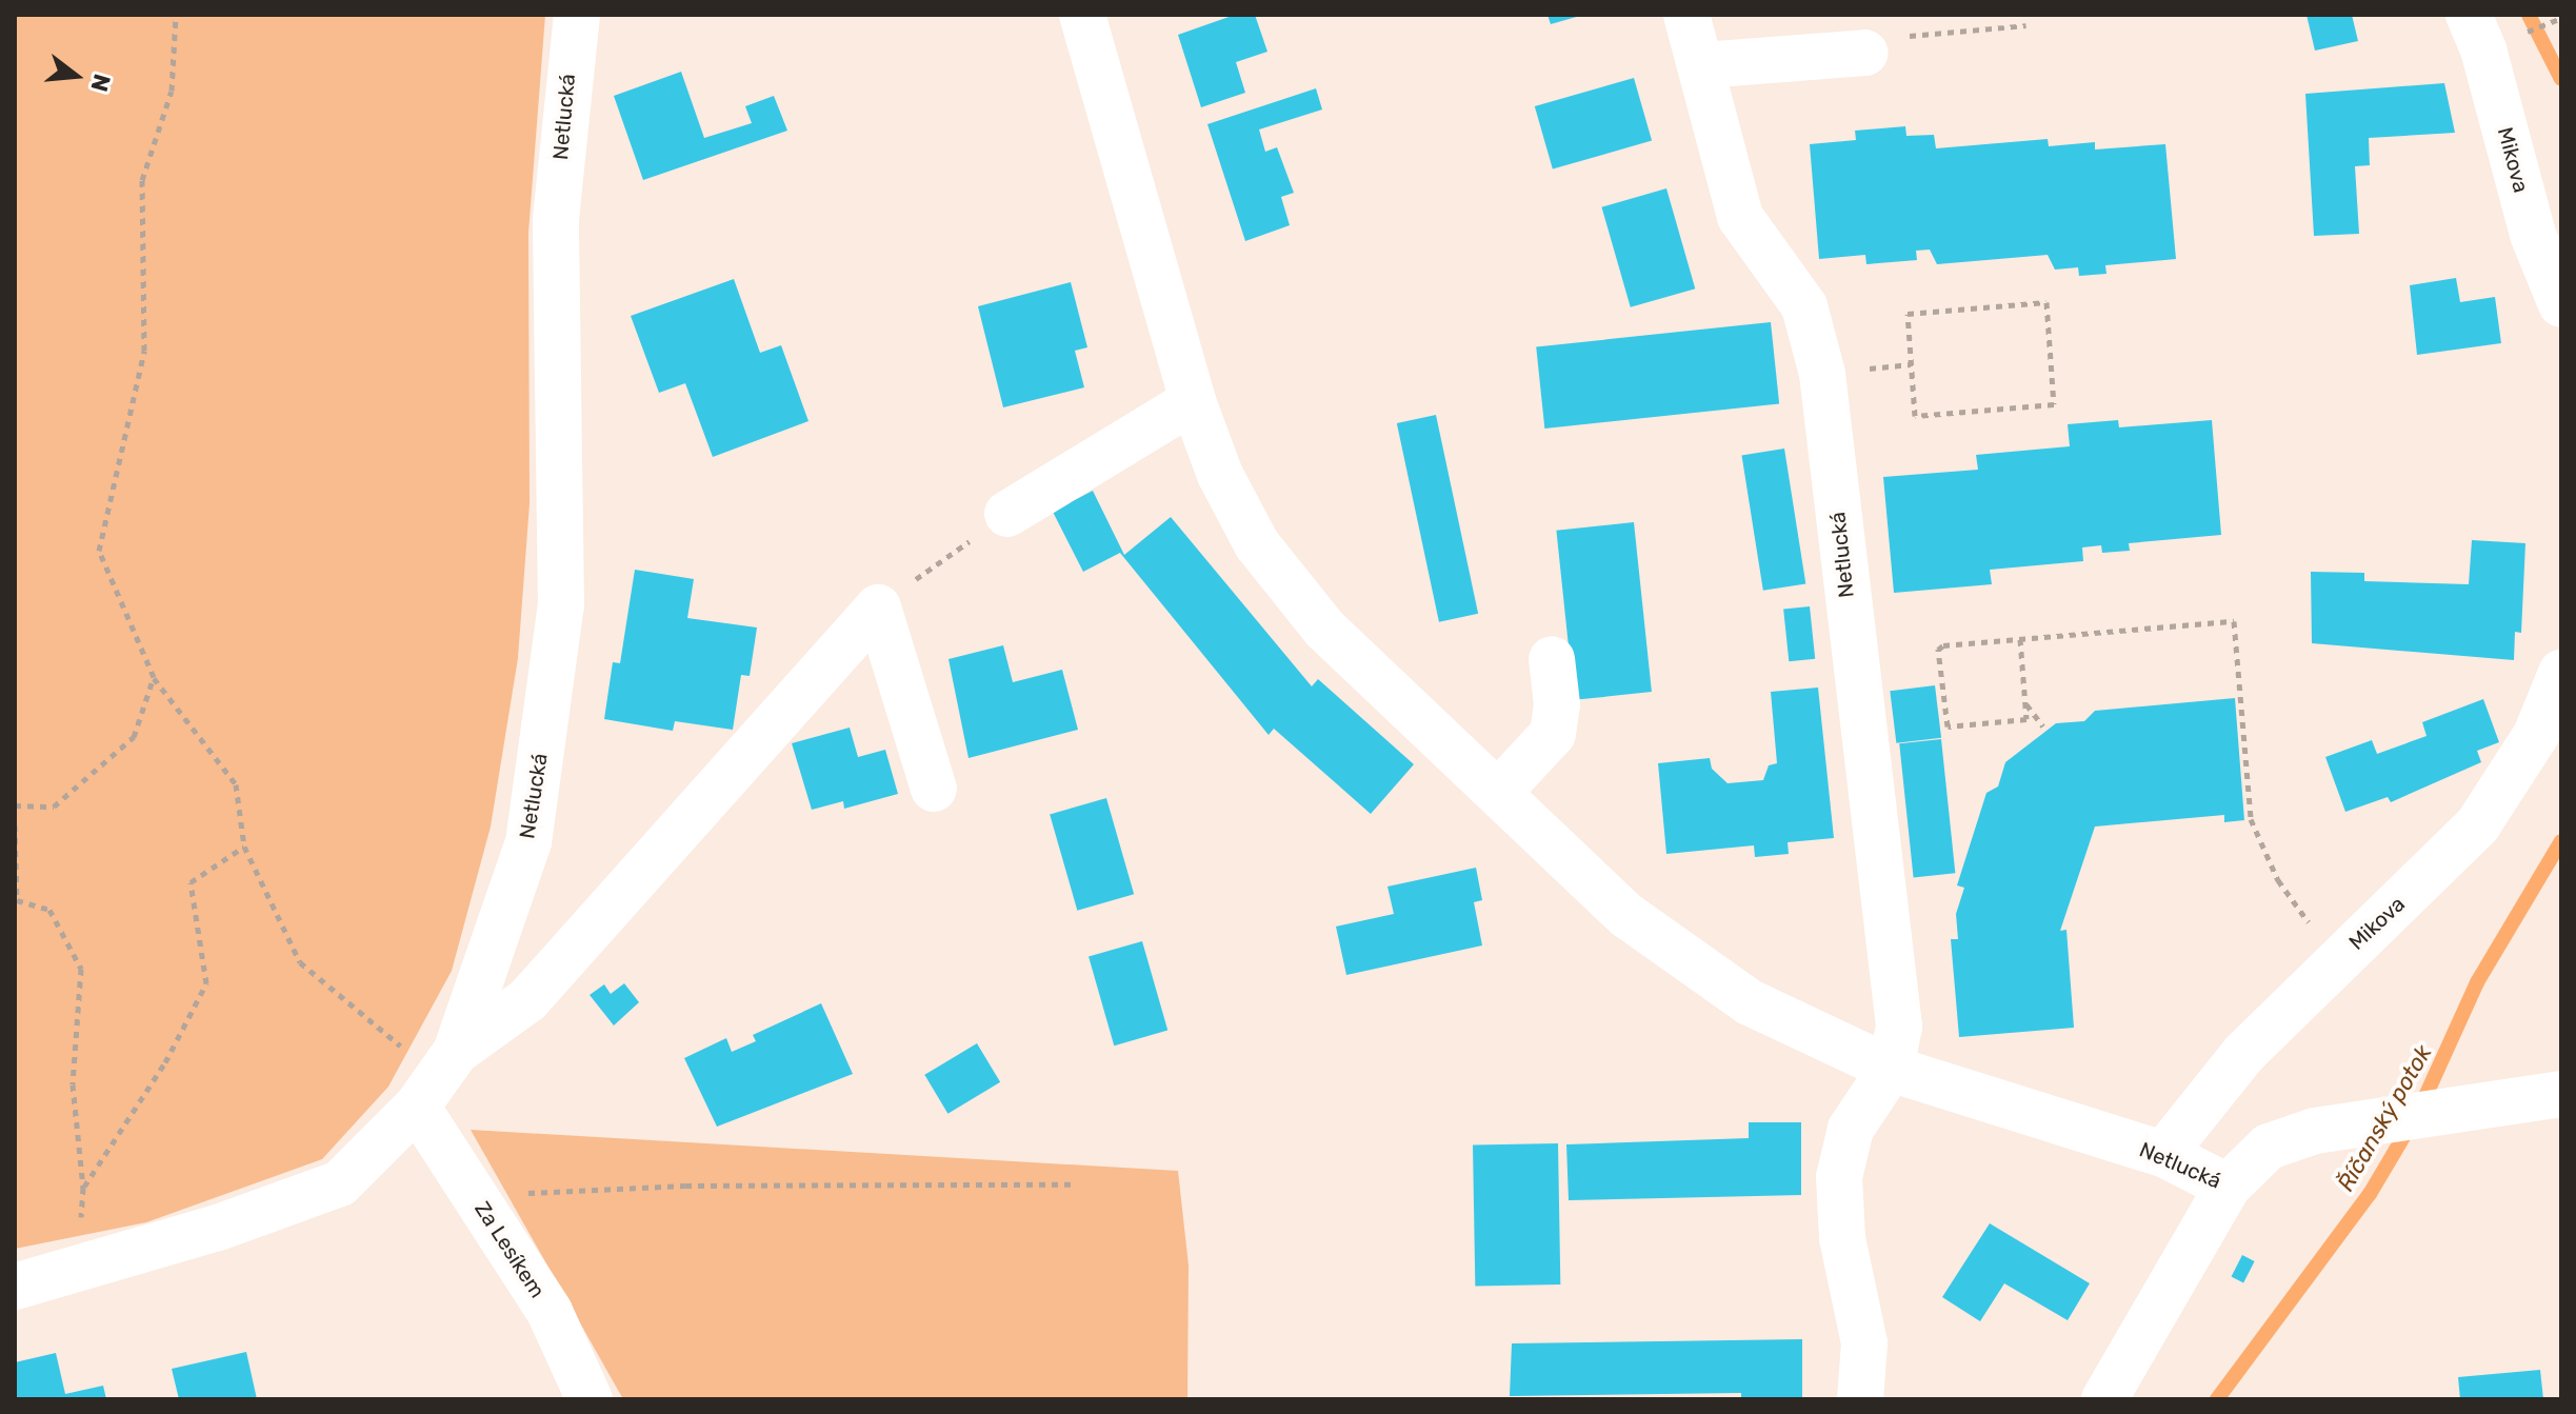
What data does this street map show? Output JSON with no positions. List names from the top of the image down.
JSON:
{
  "streets": {
    "street": ["Netlucká", "Mikova", "Za Lesíkem"]
  },
  "crossings": [
    ["Netlucká", "Mikova"],
    ["Netlucká", "Za Lesíkem"]
  ],
  "water": ["Říčanský potok"],
  "north": "right"
}
